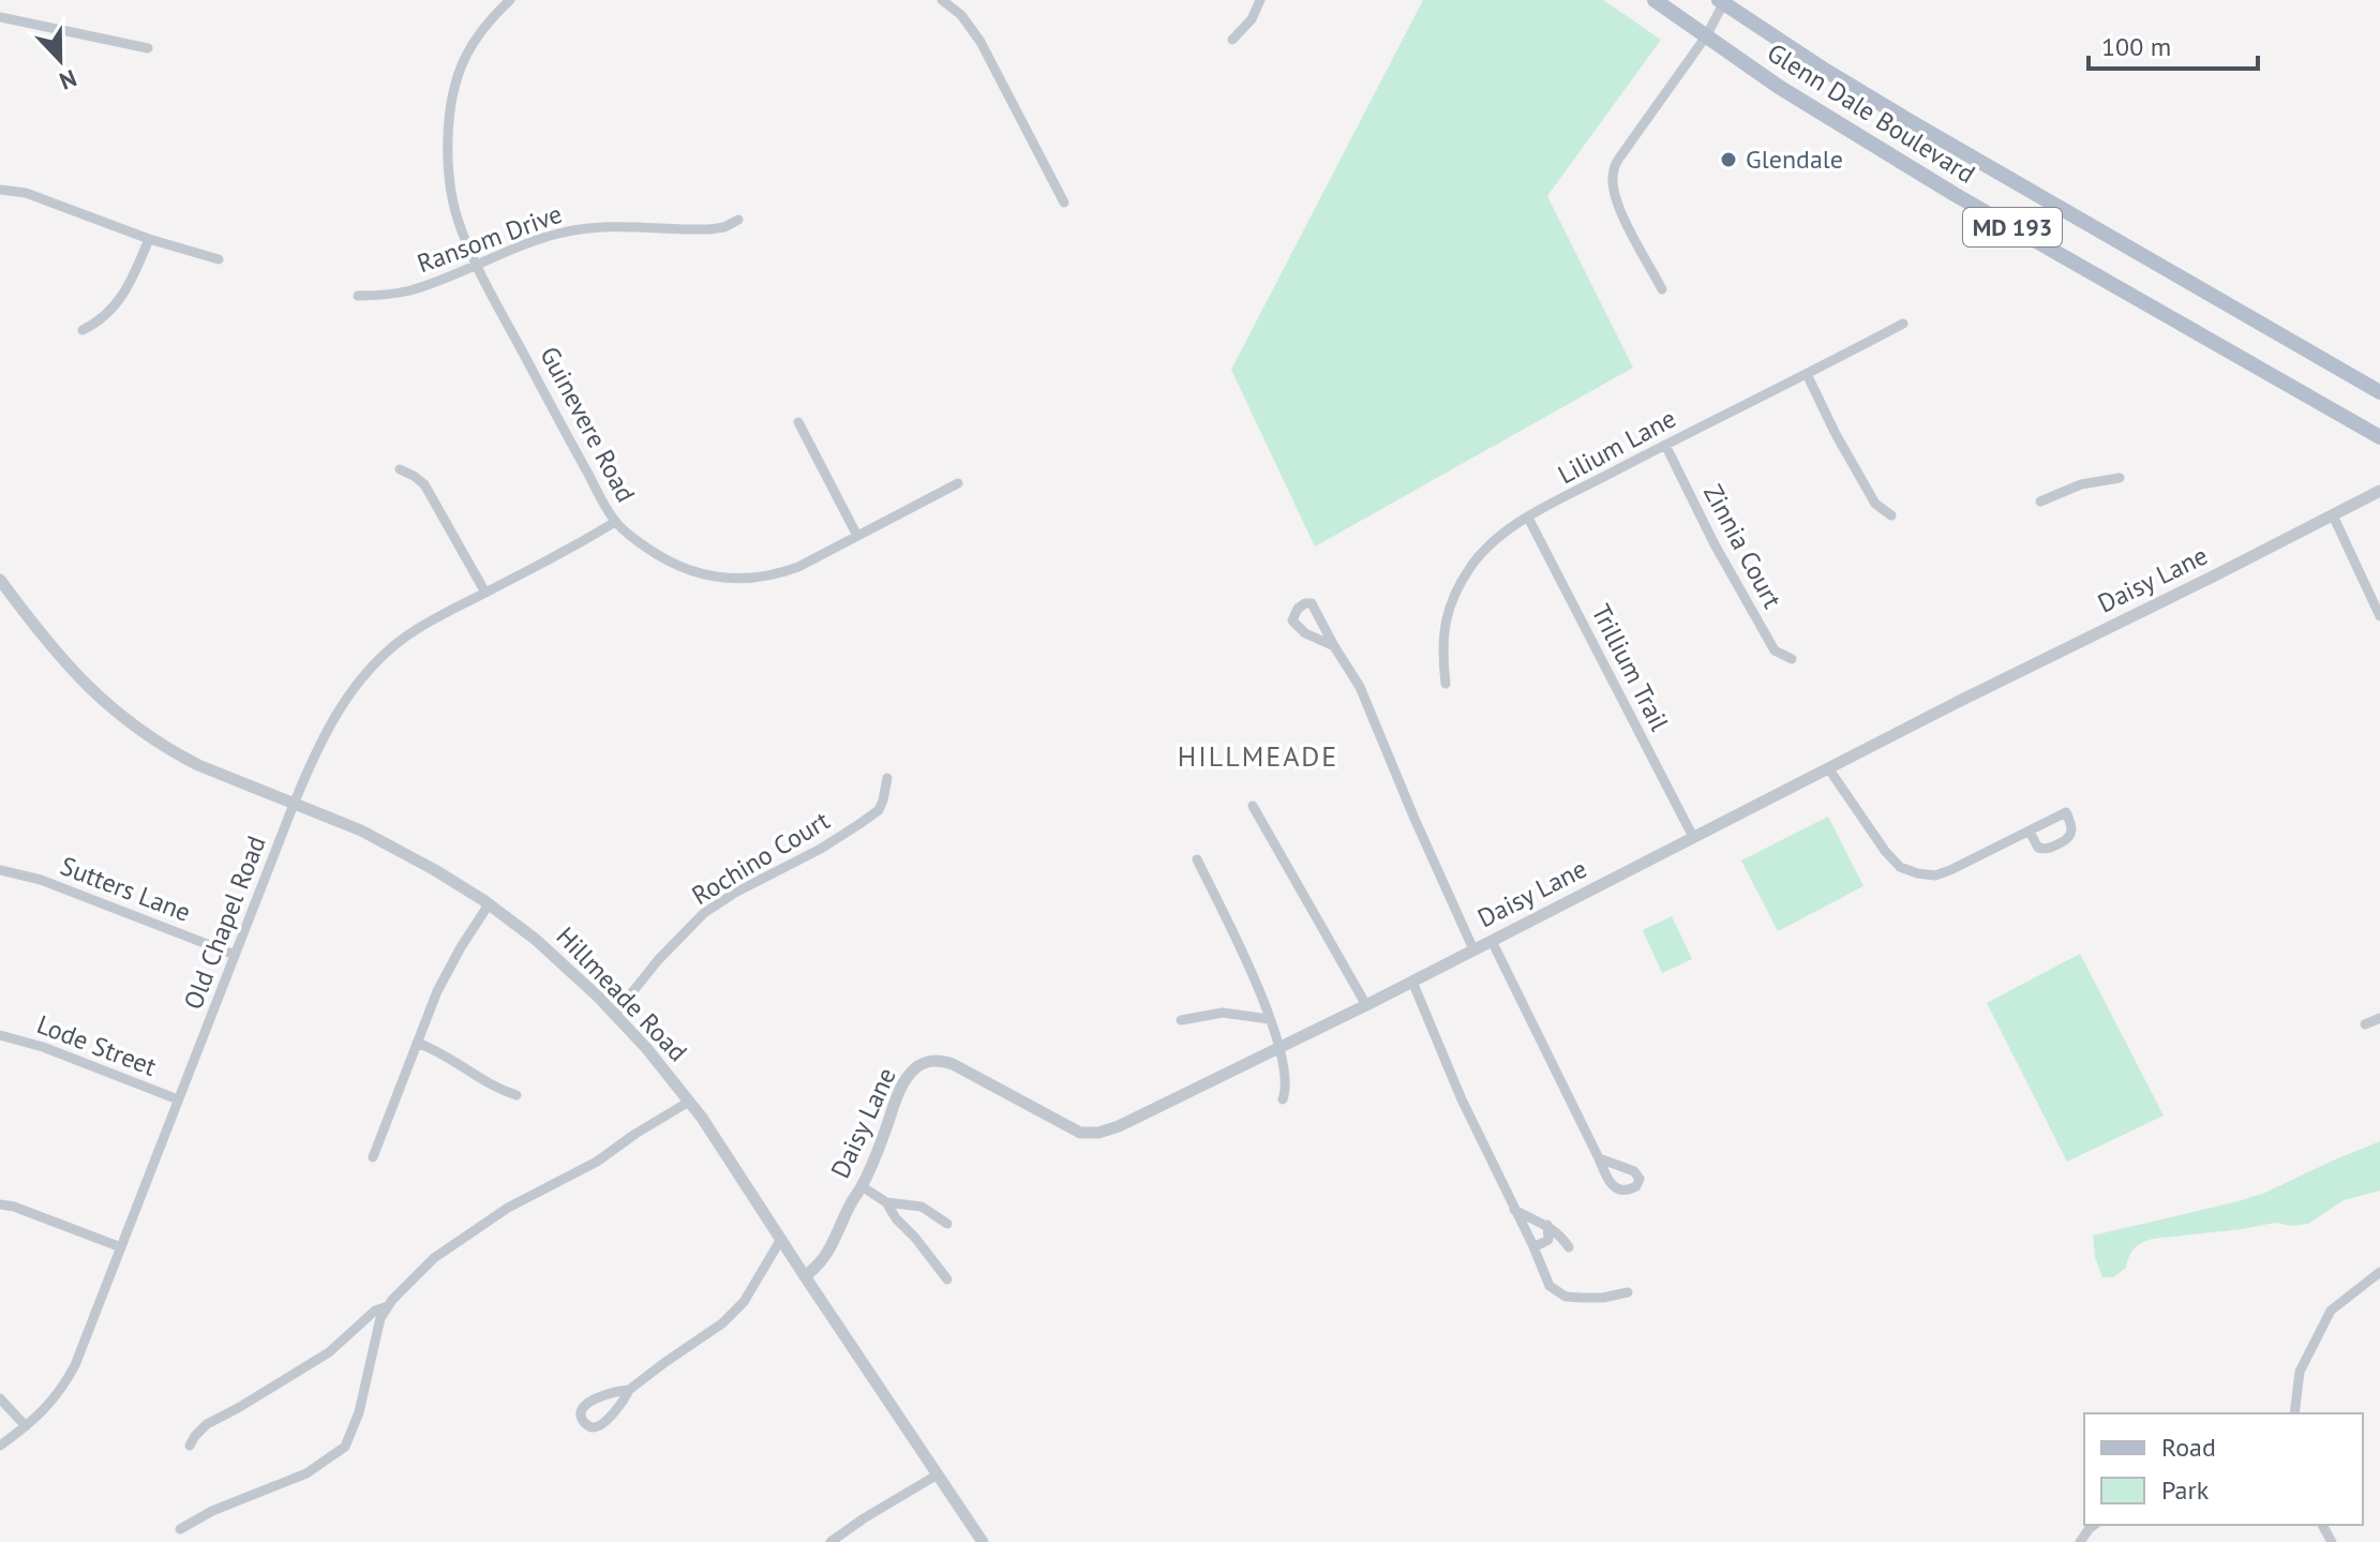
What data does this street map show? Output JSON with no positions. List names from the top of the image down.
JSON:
{
  "streets": {
    "main road": ["Glenn Dale Boulevard", "MD 193"],
    "street": [
      "Ransom Drive",
      "Guinevere Road",
      "Lilium Lane",
      "Zinnia Court",
      "Daisy Lane",
      "Trillium Trail",
      "Rochino Court",
      "Sutters Lane",
      "Old Chapel Road",
      "Hillmeade Road",
      "Lode Street"
    ]
  },
  "crossings": [
    ["Ransom Drive", "Guinevere Road"],
    ["Guinevere Road", "Old Chapel Road"],
    ["Lilium Lane", "Zinnia Court"],
    ["Lilium Lane", "Trillium Trail"],
    ["Daisy Lane", "Trillium Trail"],
    ["Daisy Lane", "Hillmeade Road"],
    ["Rochino Court", "Hillmeade Road"],
    ["Sutters Lane", "Old Chapel Road"],
    ["Old Chapel Road", "Hillmeade Road"],
    ["Old Chapel Road", "Lode Street"]
  ],
  "districts": ["HILLMEADE"],
  "places": ["Glendale"],
  "legend": ["Road", "Park"],
  "scale_bar": "100 m",
  "north": "bottom"
}
